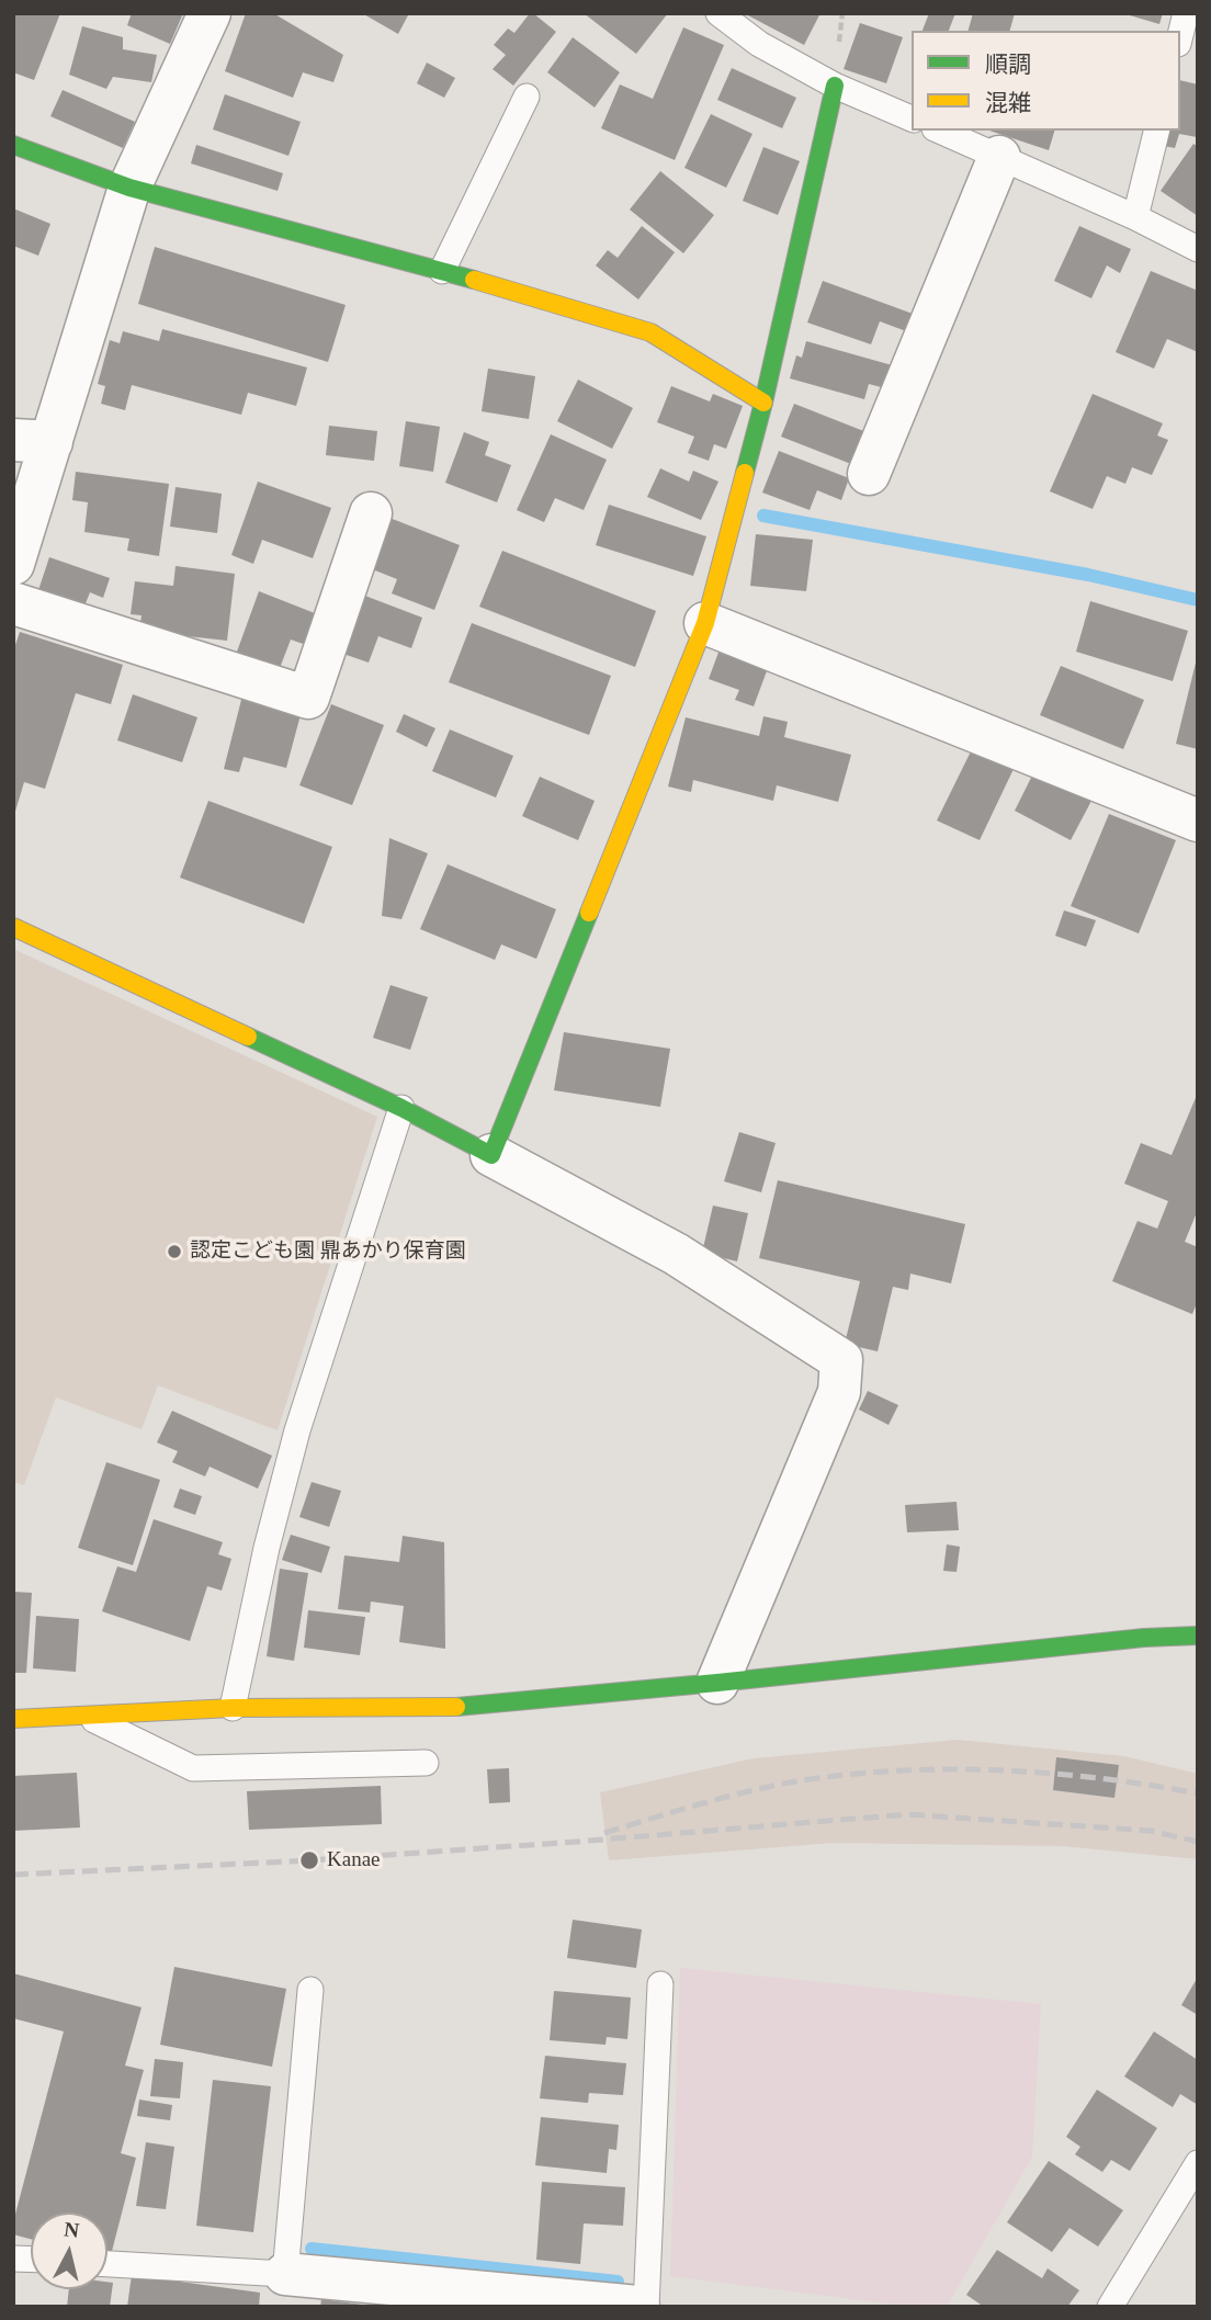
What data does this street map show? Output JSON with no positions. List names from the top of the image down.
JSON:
{
  "places": ["認定こども園 鼎あかり保育園", "Kanae"],
  "legend": ["順調", "混雑"],
  "north": "top"
}
